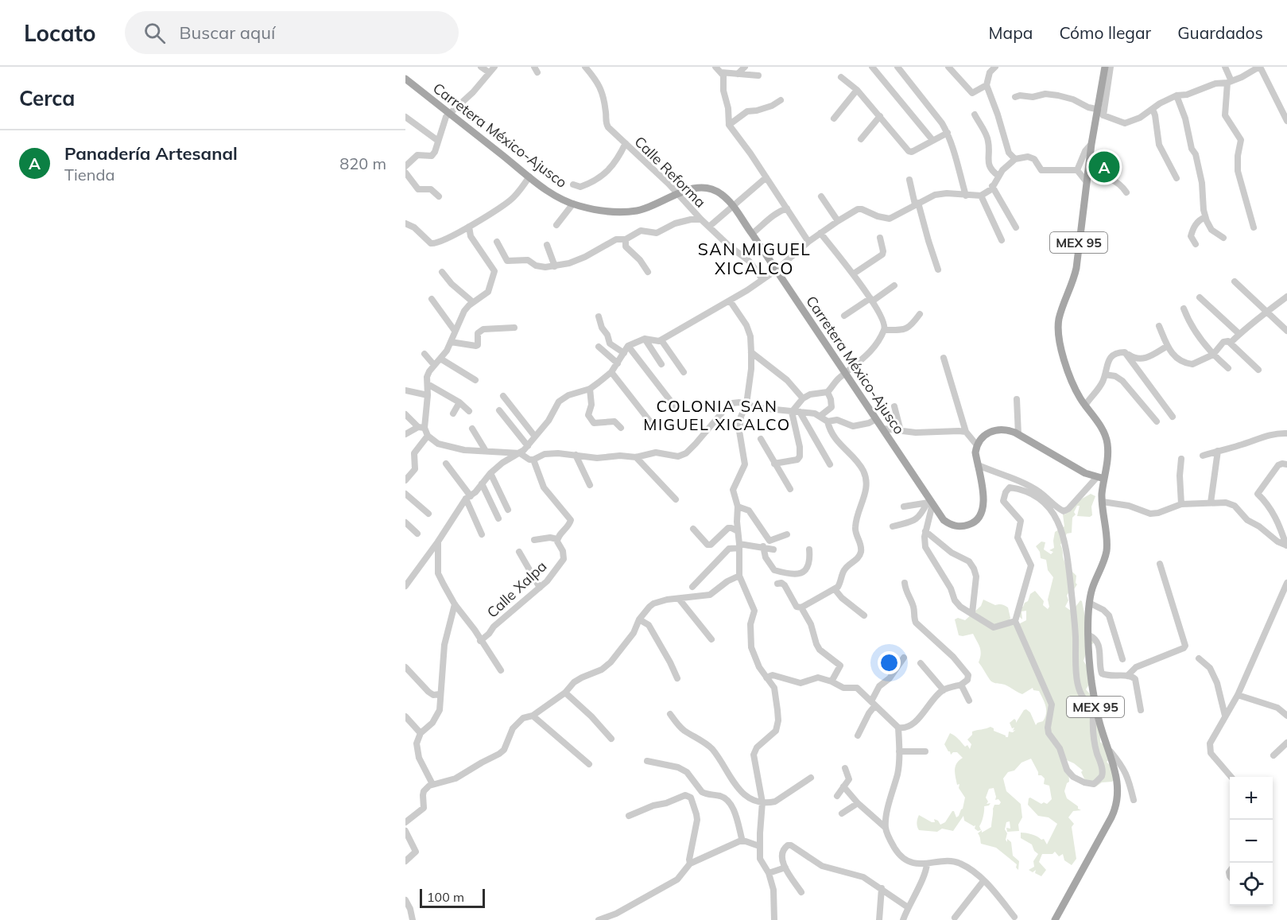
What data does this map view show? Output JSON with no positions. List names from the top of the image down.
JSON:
{
  "streets": {
    "main road": ["Carretera México-Ajusco", "MEX 95"],
    "street": ["Calle Reforma", "Calle Xalpa"]
  },
  "crossings": [
    ["Carretera México-Ajusco", "Calle Reforma"]
  ],
  "districts": ["SAN MIGUEL XICALCO", "COLONIA SAN MIGUEL XICALCO"],
  "scale_bar": "100 m",
  "page": {
    "header": "Locato",
    "search": "Buscar aquí",
    "nav": ["Mapa", "Cómo llegar", "Guardados"],
    "heading": "Cerca",
    "list": [
      {
        "mark": "A",
        "name": "Panadería Artesanal",
        "note": "Tienda",
        "value": "820 m"
      }
    ],
    "pins": "A",
    "map_buttons": ["+", "−"],
    "scale": "100 m"
  }
}
